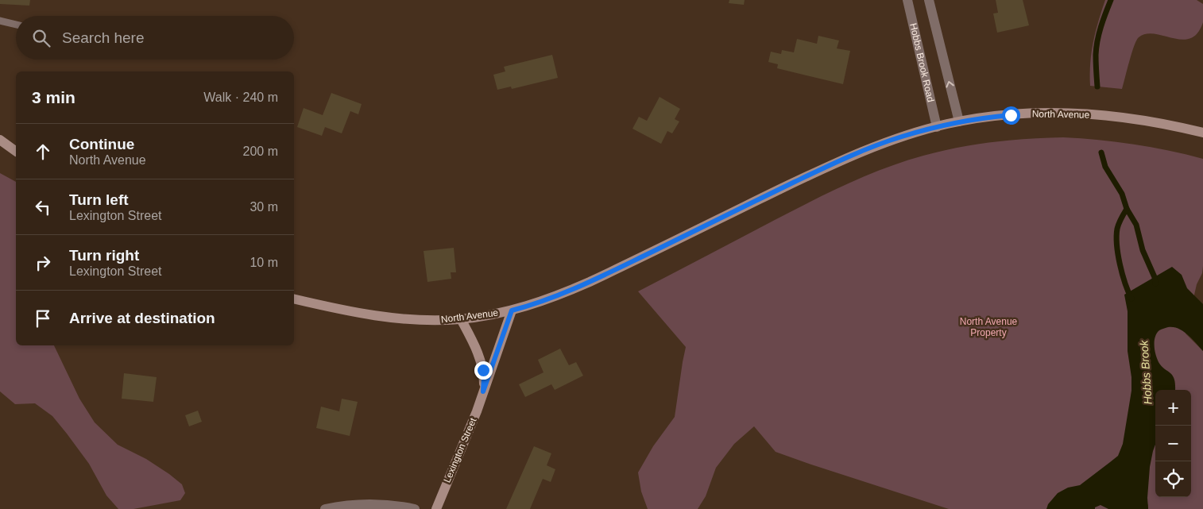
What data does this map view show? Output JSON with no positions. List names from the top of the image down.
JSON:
{
  "streets": {
    "main road": ["North Avenue", "Lexington Street"],
    "street": ["Hobbs Brook Road"]
  },
  "crossings": [
    ["Hobbs Brook Road", "North Avenue"],
    ["North Avenue", "Lexington Street"]
  ],
  "water": ["Hobbs Brook"],
  "parks": ["North Avenue Property"],
  "page": {
    "search": "Search here",
    "heading": ["3 min", "Walk · 240 m"],
    "list": [
      ["Continue", "North Avenue", "200 m"],
      ["Turn left", "Lexington Street", "30 m"],
      ["Turn right", "Lexington Street", "10 m"],
      "Arrive at destination"
    ],
    "map_buttons": ["+", "−"]
  }
}
